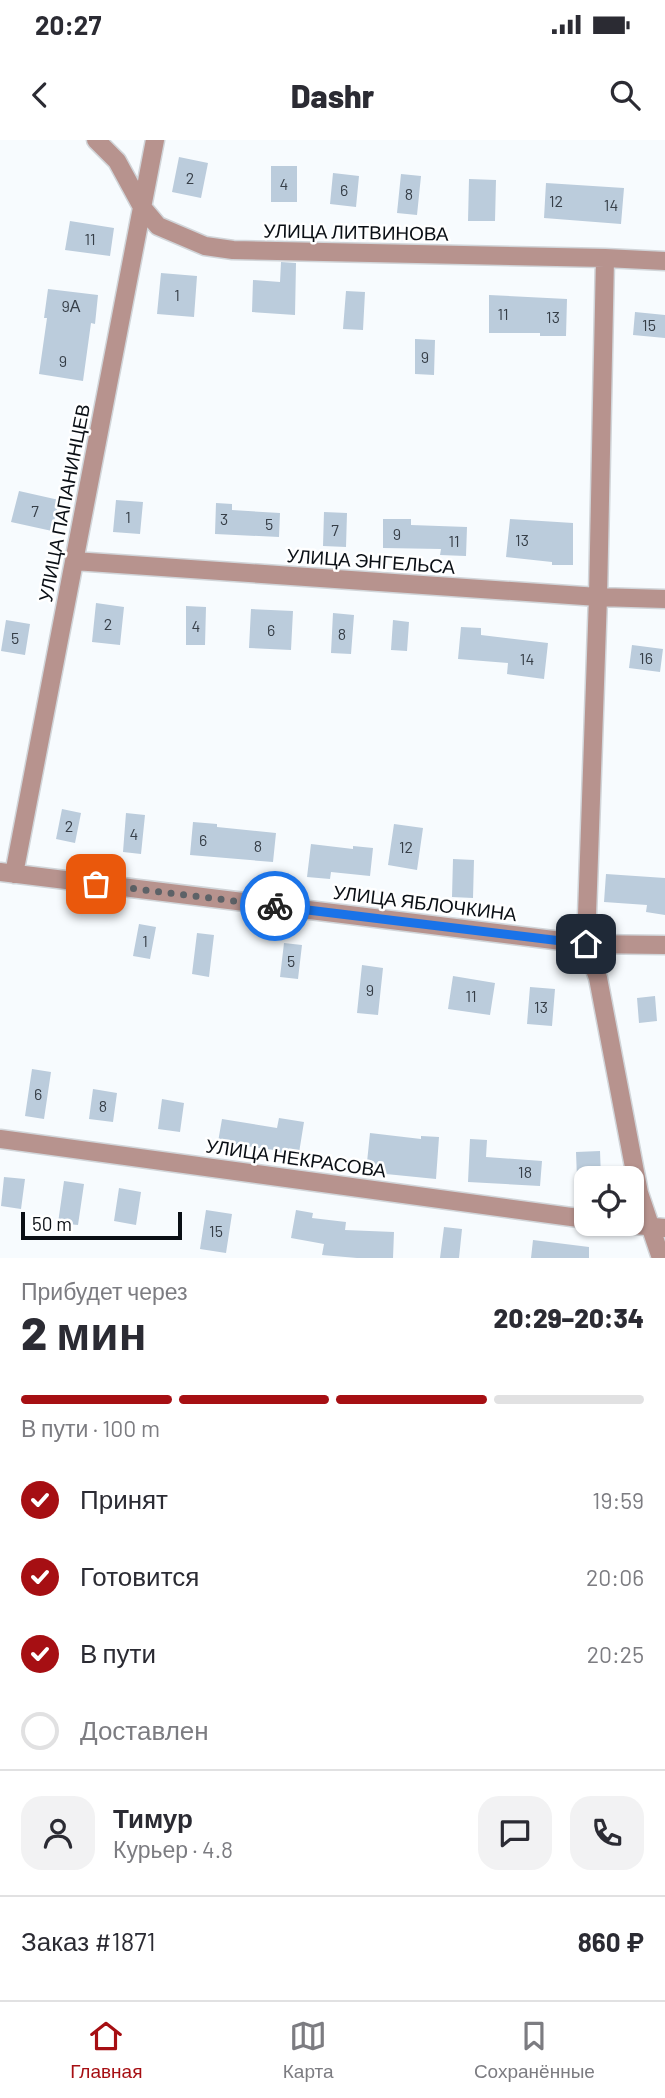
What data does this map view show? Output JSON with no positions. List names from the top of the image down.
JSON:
{
  "streets": {
    "street": [
      "УЛИЦА ЛИТВИНОВА",
      "УЛИЦА ПАПАНИНЦЕВ",
      "УЛИЦА ЭНГЕЛЬСА",
      "УЛИЦА ЯБЛОЧКИНА",
      "УЛИЦА НЕКРАСОВА"
    ]
  },
  "crossings": [
    ["УЛИЦА ЛИТВИНОВА", "УЛИЦА ПАПАНИНЦЕВ"],
    ["УЛИЦА ПАПАНИНЦЕВ", "УЛИЦА ЭНГЕЛЬСА"],
    ["УЛИЦА ПАПАНИНЦЕВ", "УЛИЦА ЯБЛОЧКИНА"]
  ],
  "house_numbers": [
    "2",
    "4",
    "6",
    "8",
    "12",
    "14",
    "11",
    "1",
    "9А",
    "11",
    "13",
    "15",
    "9",
    "9",
    "7",
    "1",
    "3",
    "5",
    "7",
    "9",
    "13",
    "11",
    "2",
    "4",
    "6",
    "8",
    "5",
    "16",
    "14",
    "2",
    "4",
    "6",
    "8",
    "12",
    "1",
    "5",
    "9",
    "11",
    "13",
    "6",
    "8",
    "18",
    "15"
  ],
  "scale_bar": "50 m",
  "page": {
    "status": "20:27",
    "header": "Dashr",
    "scale": "50 m",
    "heading": ["2 мин", "Прибудет через", "20:29–20:34"],
    "panel": [
      "Тимур",
      "Курьер · 4.8",
      "Заказ #1871",
      "860 ₽"
    ],
    "bar": "В пути · 100 m",
    "list": [
      ["Принят", "19:59"],
      ["Готовится", "20:06"],
      ["В пути", "20:25"],
      "Доставлен"
    ],
    "tabs": ["Главная", "Карта", "Сохранённые"]
  }
}
